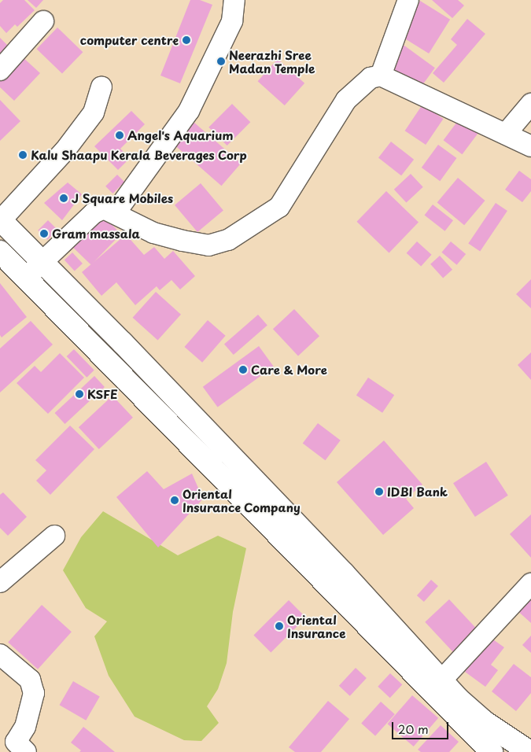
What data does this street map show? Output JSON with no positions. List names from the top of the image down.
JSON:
{
  "places": [
    "computer centre",
    "Neerazhi Sree Madan Temple",
    "Angel's Aquarium",
    "Kalu Shaapu Kerala Beverages Corp",
    "J Square Mobiles",
    "Gram massala",
    "Care & More",
    "KSFE",
    "IDBI Bank",
    "Oriental Insurance Company",
    "Oriental Insurance"
  ],
  "scale_bar": "20 m"
}
